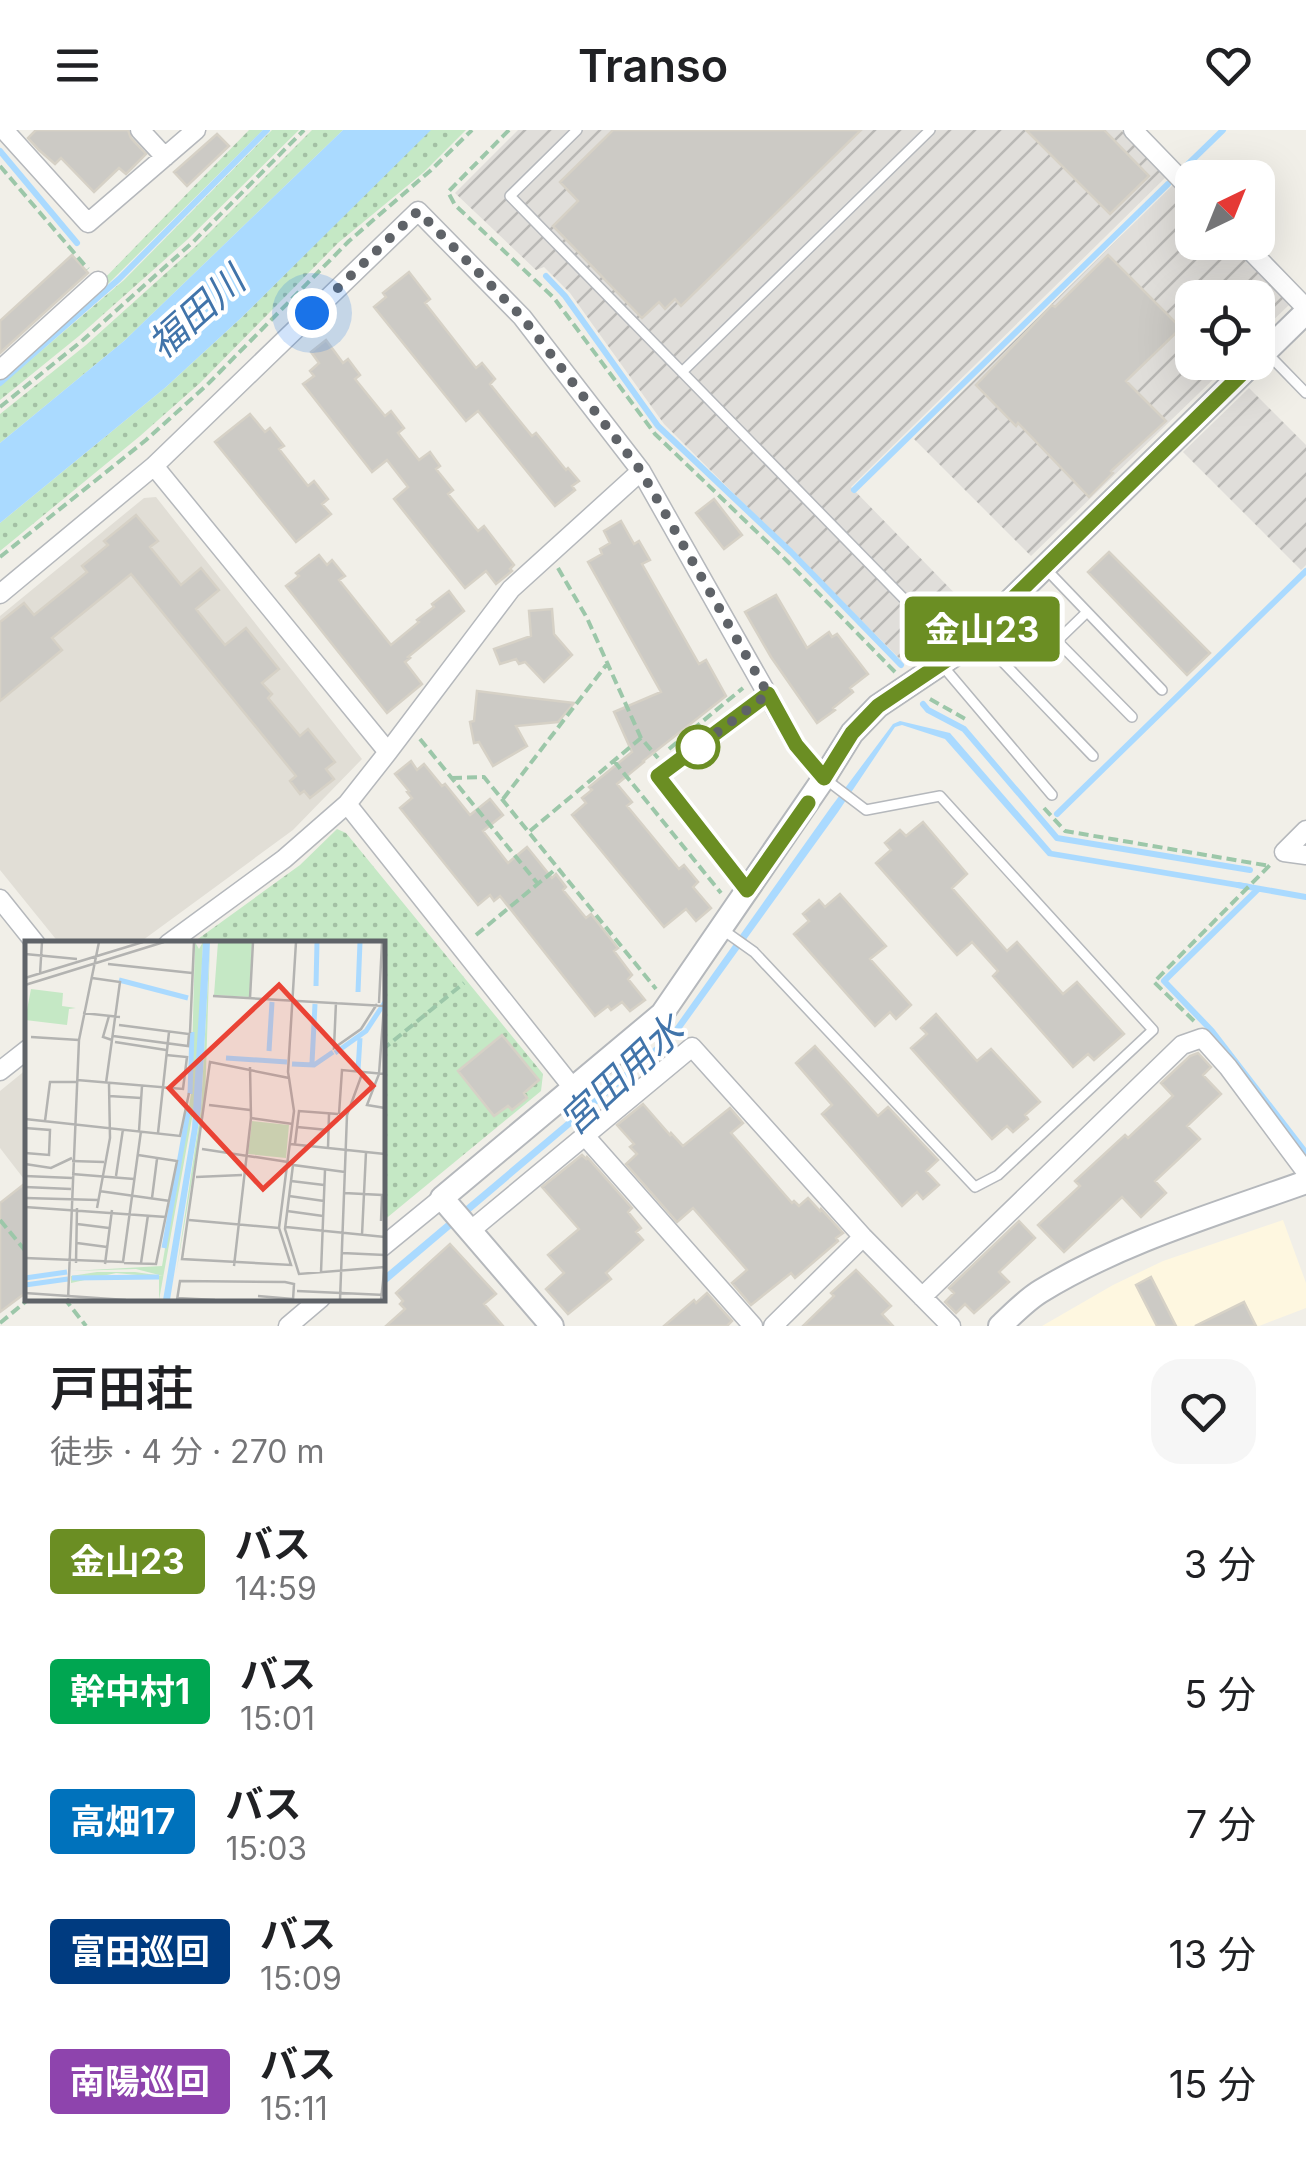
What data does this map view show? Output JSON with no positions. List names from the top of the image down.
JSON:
{
  "water": ["福田川", "宮田用水"],
  "lines": ["bus line 金山23"],
  "north": "top right",
  "page": {
    "header": "Transo",
    "on_map": "金山23",
    "heading": ["戸田荘", "徒歩 · 4 分 · 270 m"],
    "list": [
      {
        "mark": "金山23",
        "name": "バス",
        "note": "14:59",
        "value": "3 分"
      },
      {
        "mark": "幹中村1",
        "name": "バス",
        "note": "15:01",
        "value": "5 分"
      },
      {
        "mark": "高畑17",
        "name": "バス",
        "note": "15:03",
        "value": "7 分"
      },
      {
        "mark": "富田巡回",
        "name": "バス",
        "note": "15:09",
        "value": "13 分"
      },
      {
        "mark": "南陽巡回",
        "name": "バス",
        "note": "15:11",
        "value": "15 分"
      }
    ]
  }
}
